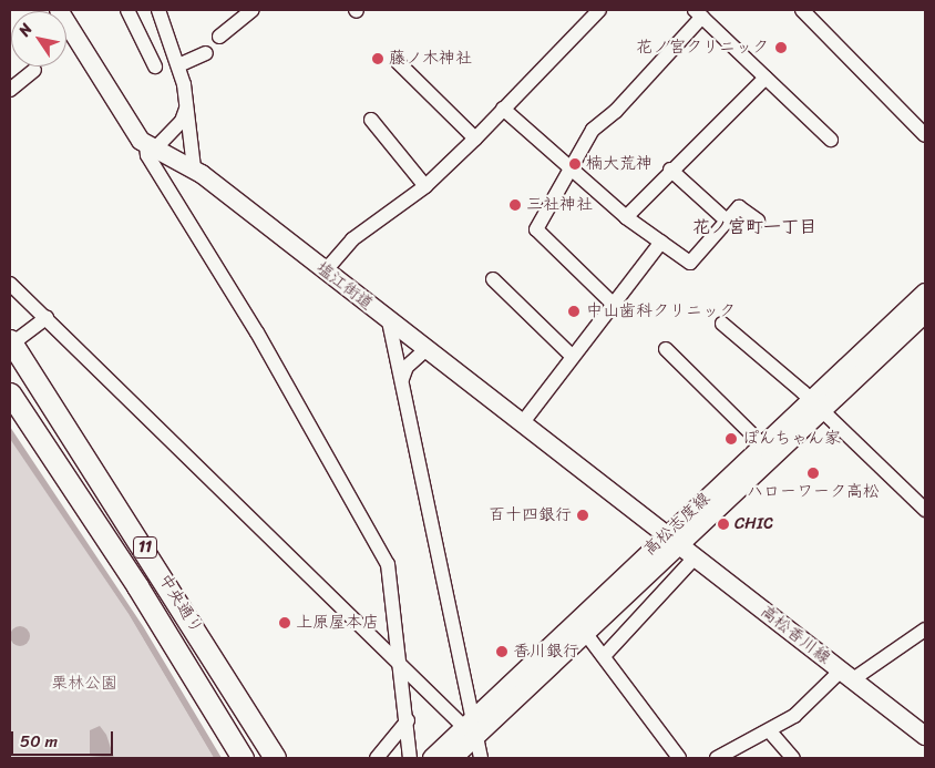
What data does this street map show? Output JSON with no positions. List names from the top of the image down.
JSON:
{
  "streets": {
    "highway": ["11", "中央通り"],
    "main road": ["塩江街道", "高松志度線", "高松香川線"]
  },
  "crossings": [
    ["塩江街道", "高松志度線"],
    ["塩江街道", "高松香川線"],
    ["高松志度線", "高松香川線"]
  ],
  "districts": ["花ノ宮町一丁目"],
  "parks": ["栗林公園"],
  "places": [
    "花ノ宮クリニック",
    "藤ノ木神社",
    "楠大荒神",
    "三社神社",
    "中山歯科クリニック",
    "ぽんちゃん家",
    "ハローワーク高松",
    "百十四銀行",
    "CHIC",
    "上原屋本店",
    "香川銀行"
  ],
  "scale_bar": "50 m",
  "north": "top left"
}
